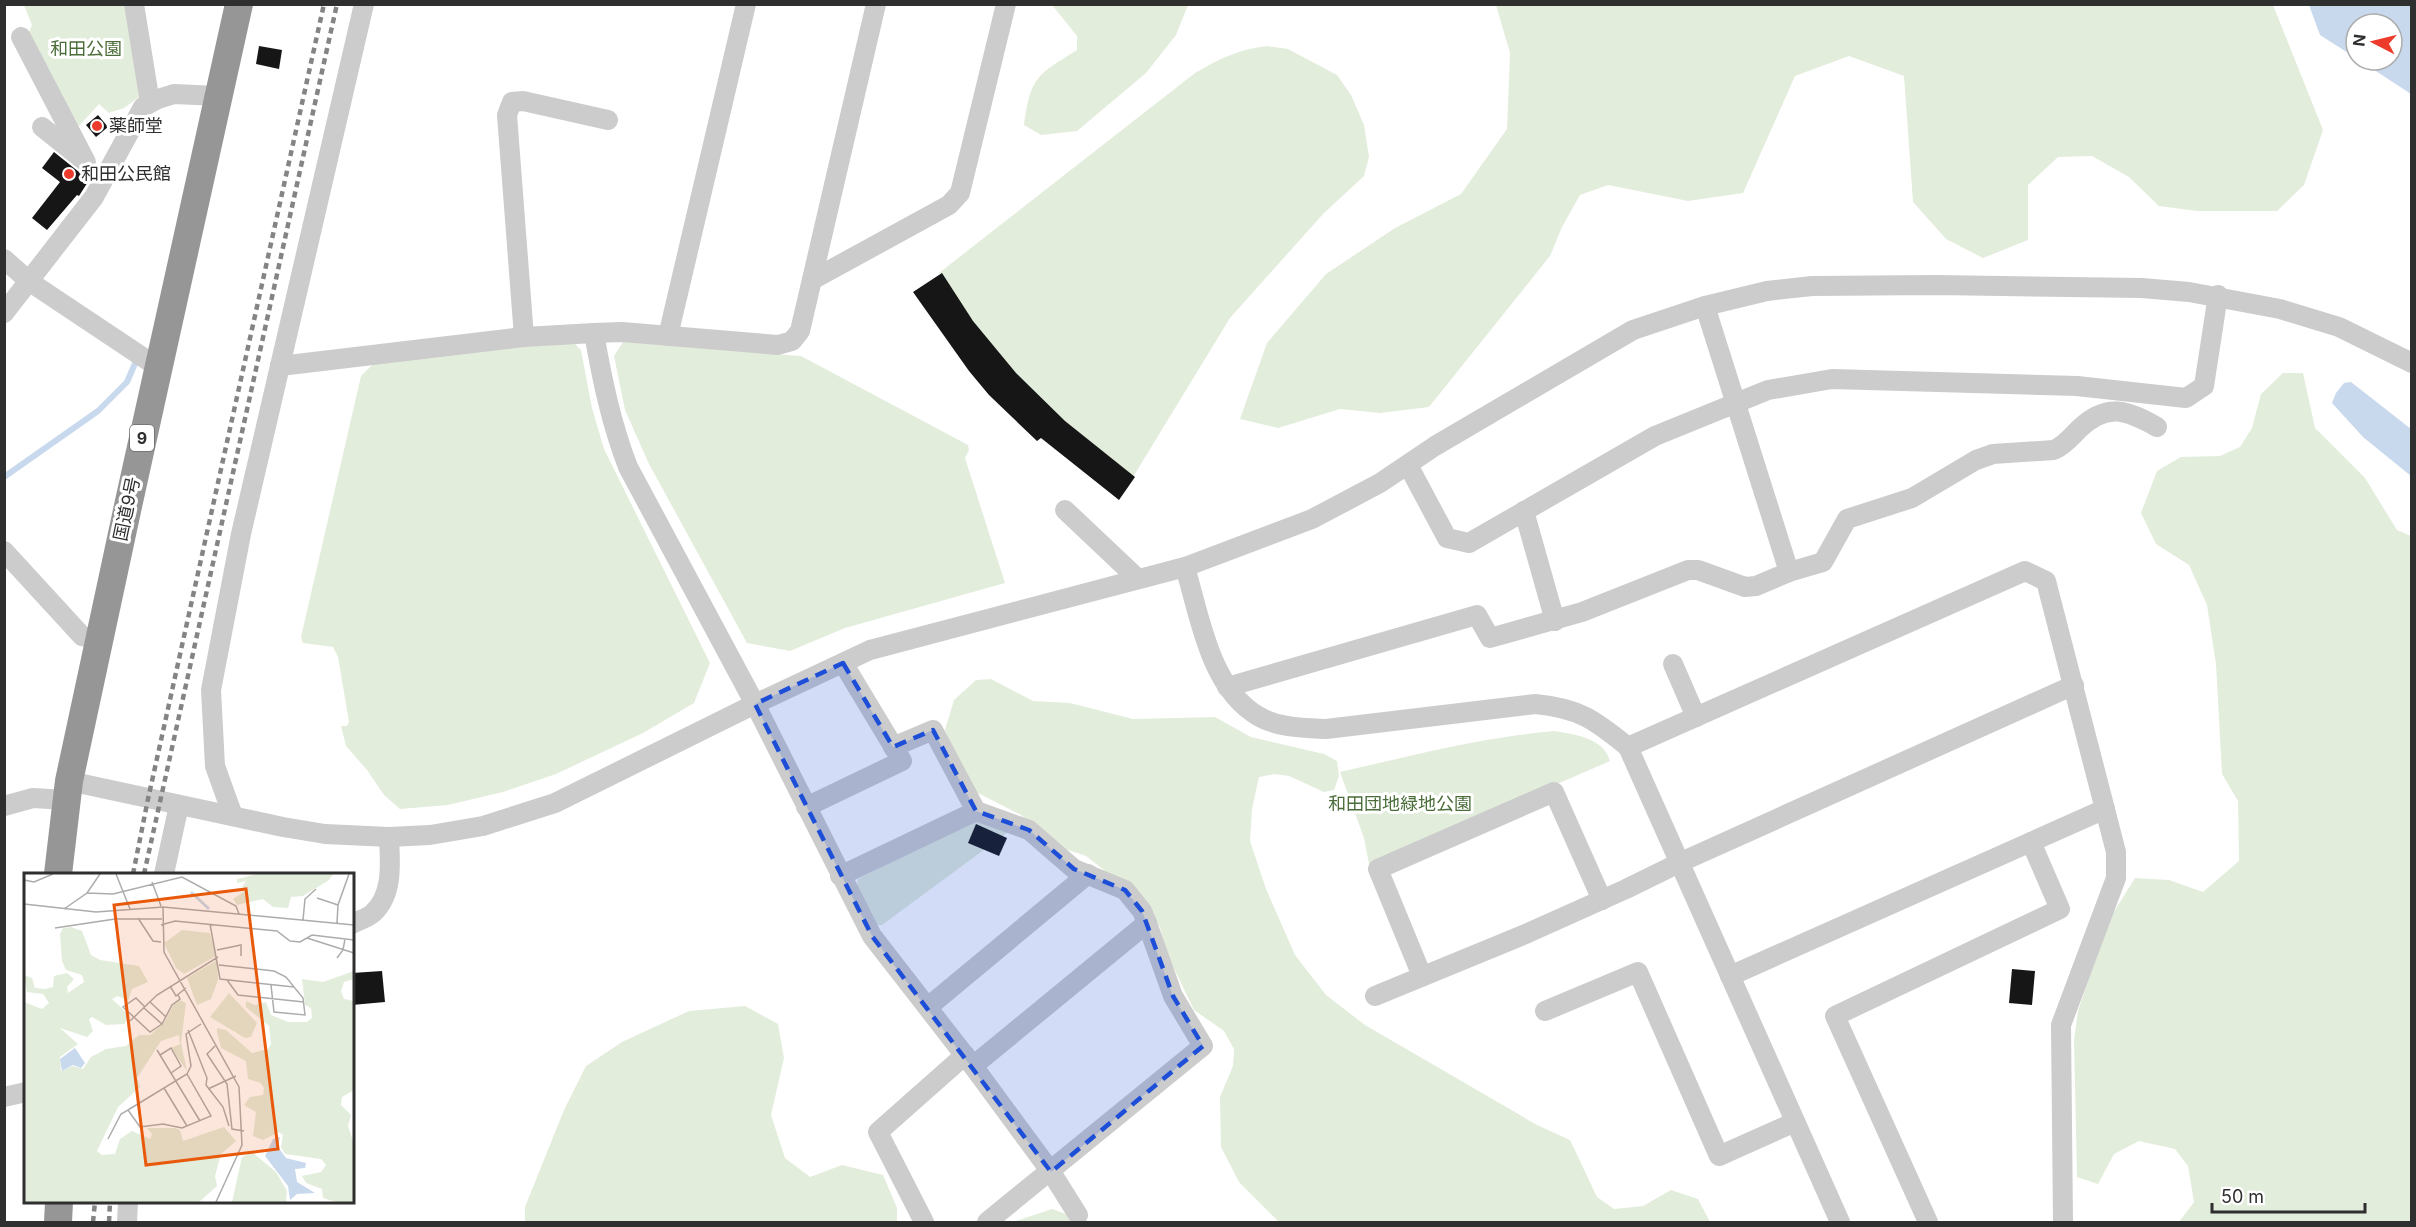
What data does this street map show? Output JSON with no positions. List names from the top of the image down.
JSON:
{
  "streets": {
    "highway": ["9", "国道9号"]
  },
  "parks": ["和田公園", "和田団地緑地公園"],
  "places": ["薬師堂", "和田公民館"],
  "scale_bar": "50 m",
  "north": "left"
}
